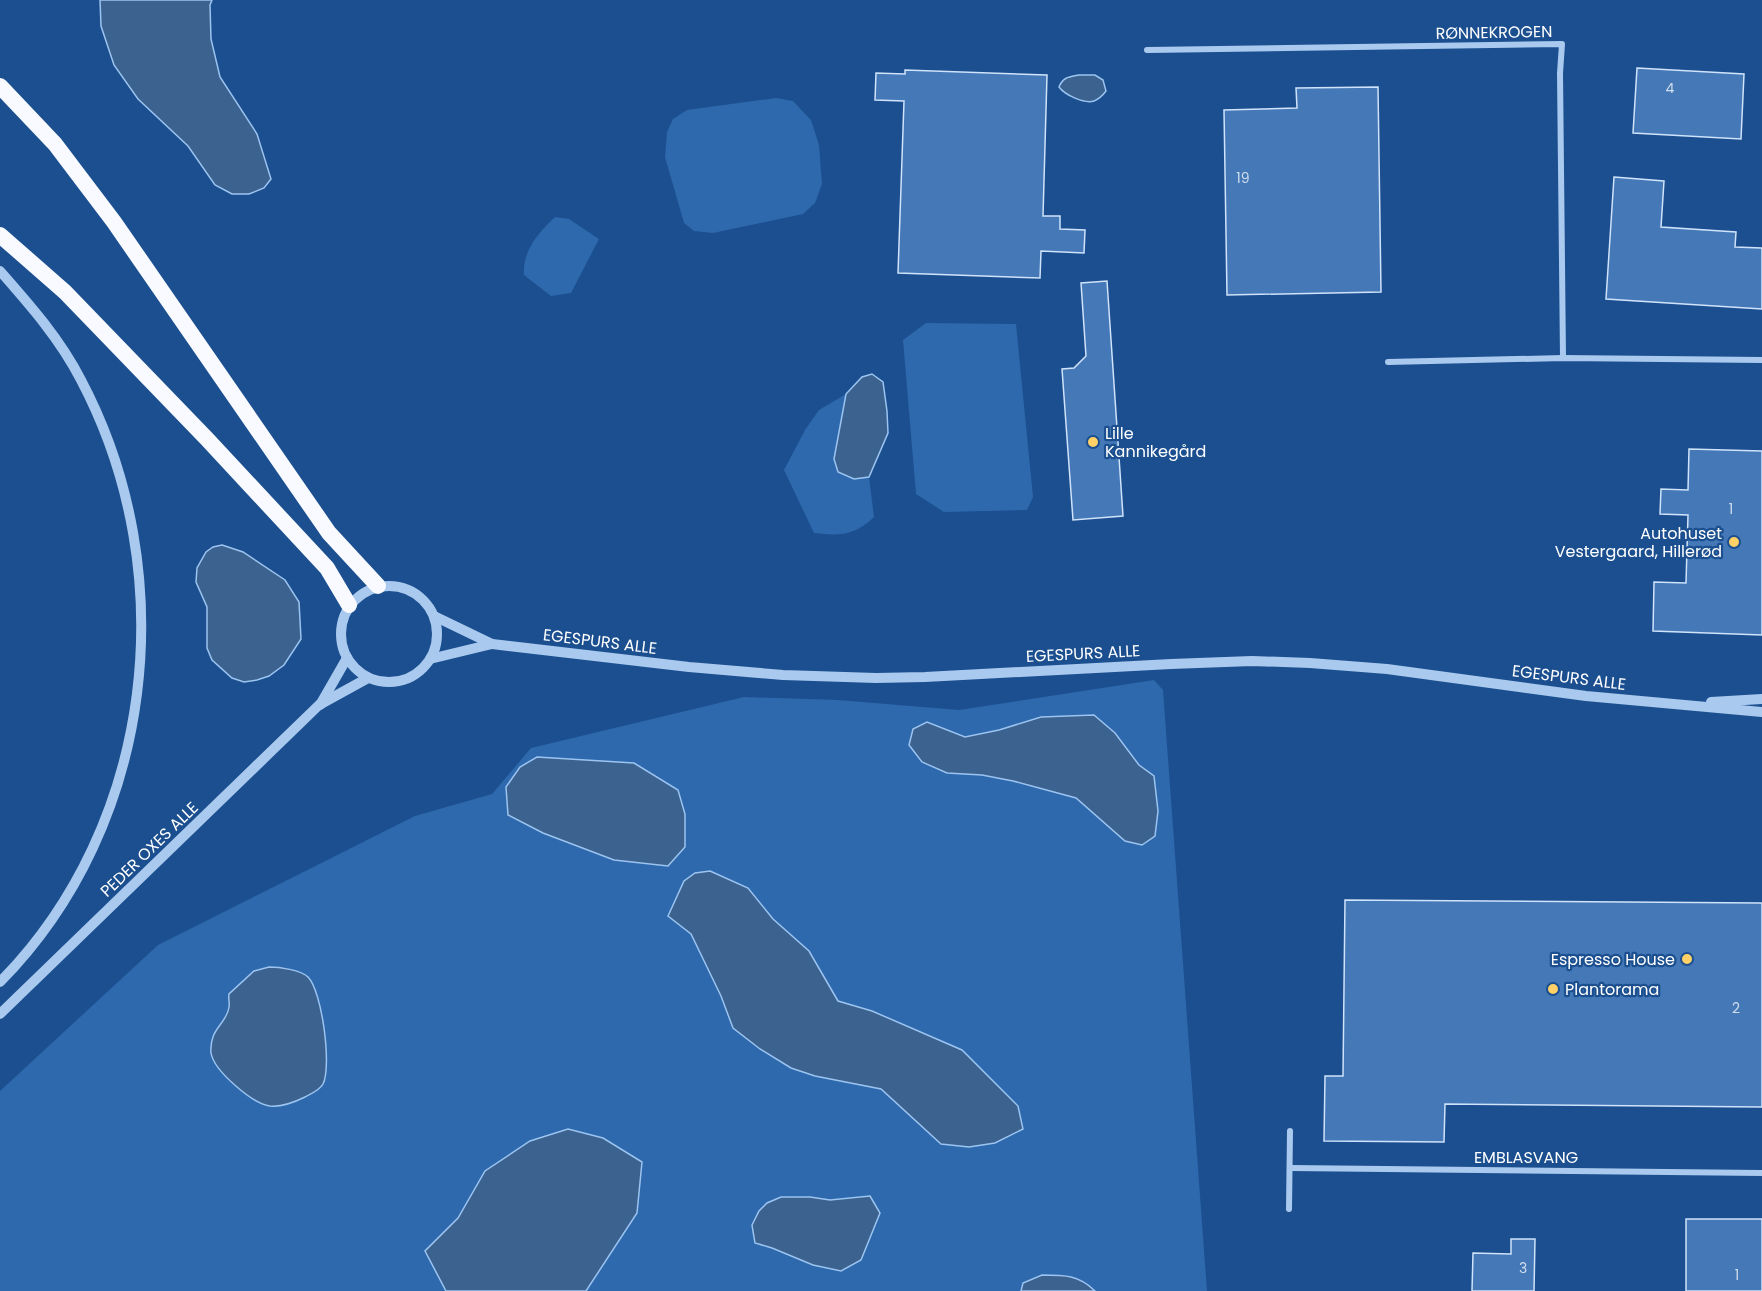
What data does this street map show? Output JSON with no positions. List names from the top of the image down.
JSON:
{
  "streets": {
    "street": [
      "RØNNEKROGEN",
      "EGESPURS ALLE",
      "PEDER OXES ALLE",
      "EMBLASVANG"
    ]
  },
  "crossings": [
    ["EGESPURS ALLE", "PEDER OXES ALLE"]
  ],
  "places": [
    "Lille Kannikegård",
    "Autohuset Vestergaard, Hillerød",
    "Espresso House",
    "Plantorama"
  ],
  "house_numbers": [
    "4",
    "19",
    "1",
    "2",
    "3",
    "1"
  ]
}
